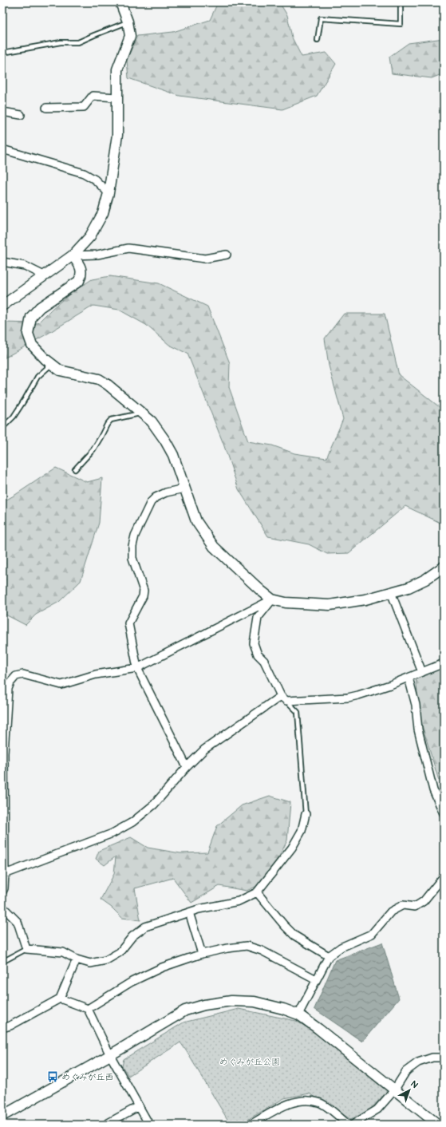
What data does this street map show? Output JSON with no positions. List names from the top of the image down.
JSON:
{
  "parks": ["めぐみが丘公園"],
  "places": {
    "bus stop": ["めぐみが丘西"]
  },
  "north": "top right"
}
